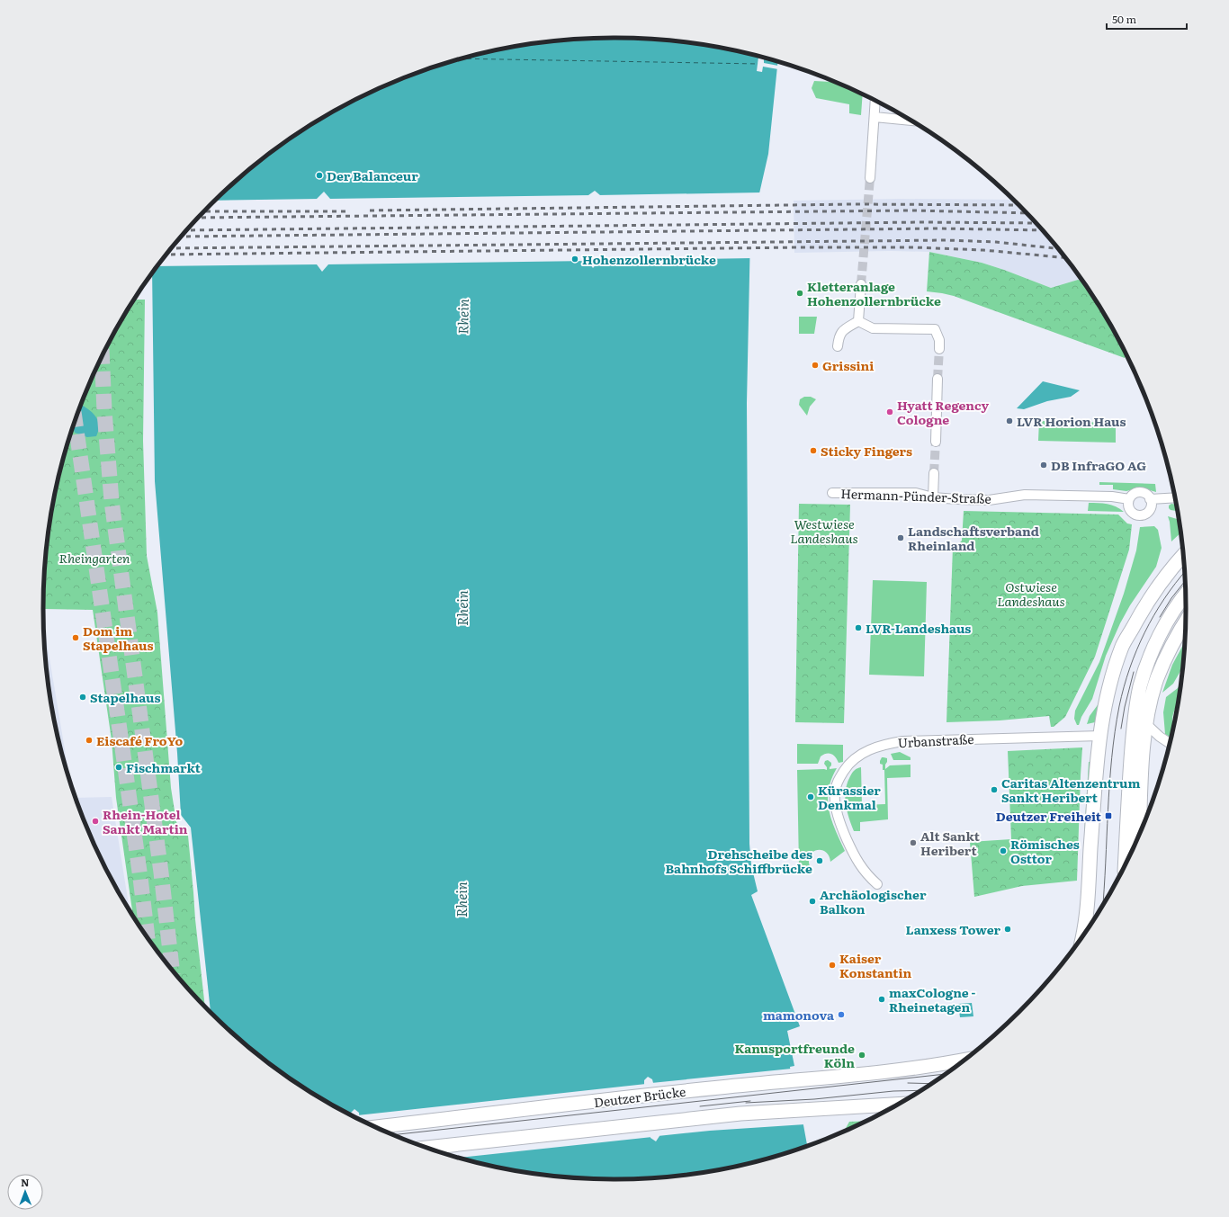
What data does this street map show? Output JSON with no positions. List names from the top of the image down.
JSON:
{
  "streets": {
    "main road": ["Deutzer Brücke"],
    "street": ["Hermann-Pünder-Straße", "Urbanstraße"]
  },
  "water": ["Rhein"],
  "parks": ["Westwiese Landeshaus", "Rheingarten", "Ostwiese Landeshaus"],
  "places": {
    "other": [
      "Der Balanceur",
      "Hohenzollernbrücke",
      "Kletteranlage Hohenzollernbrücke",
      "Grissini",
      "Hyatt Regency Cologne",
      "LVR Horion Haus",
      "Sticky Fingers",
      "DB InfraGO AG",
      "Landschaftsverband Rheinland",
      "LVR-Landeshaus",
      "Dom im Stapelhaus",
      "Stapelhaus",
      "Eiscafé FroYo",
      "Fischmarkt",
      "Caritas Altenzentrum Sankt Heribert",
      "Kürassier Denkmal",
      "Rhein-Hotel Sankt Martin",
      "Alt Sankt Heribert",
      "Römisches Osttor",
      "Drehscheibe des Bahnhofs Schiffbrücke",
      "Archäologischer Balkon",
      "Lanxess Tower",
      "Kaiser Konstantin",
      "maxCologne - Rheinetagen",
      "mamonova",
      "Kanusportfreunde Köln"
    ],
    "transit": ["Deutzer Freiheit"]
  },
  "scale_bar": "50 m",
  "north": "top"
}
